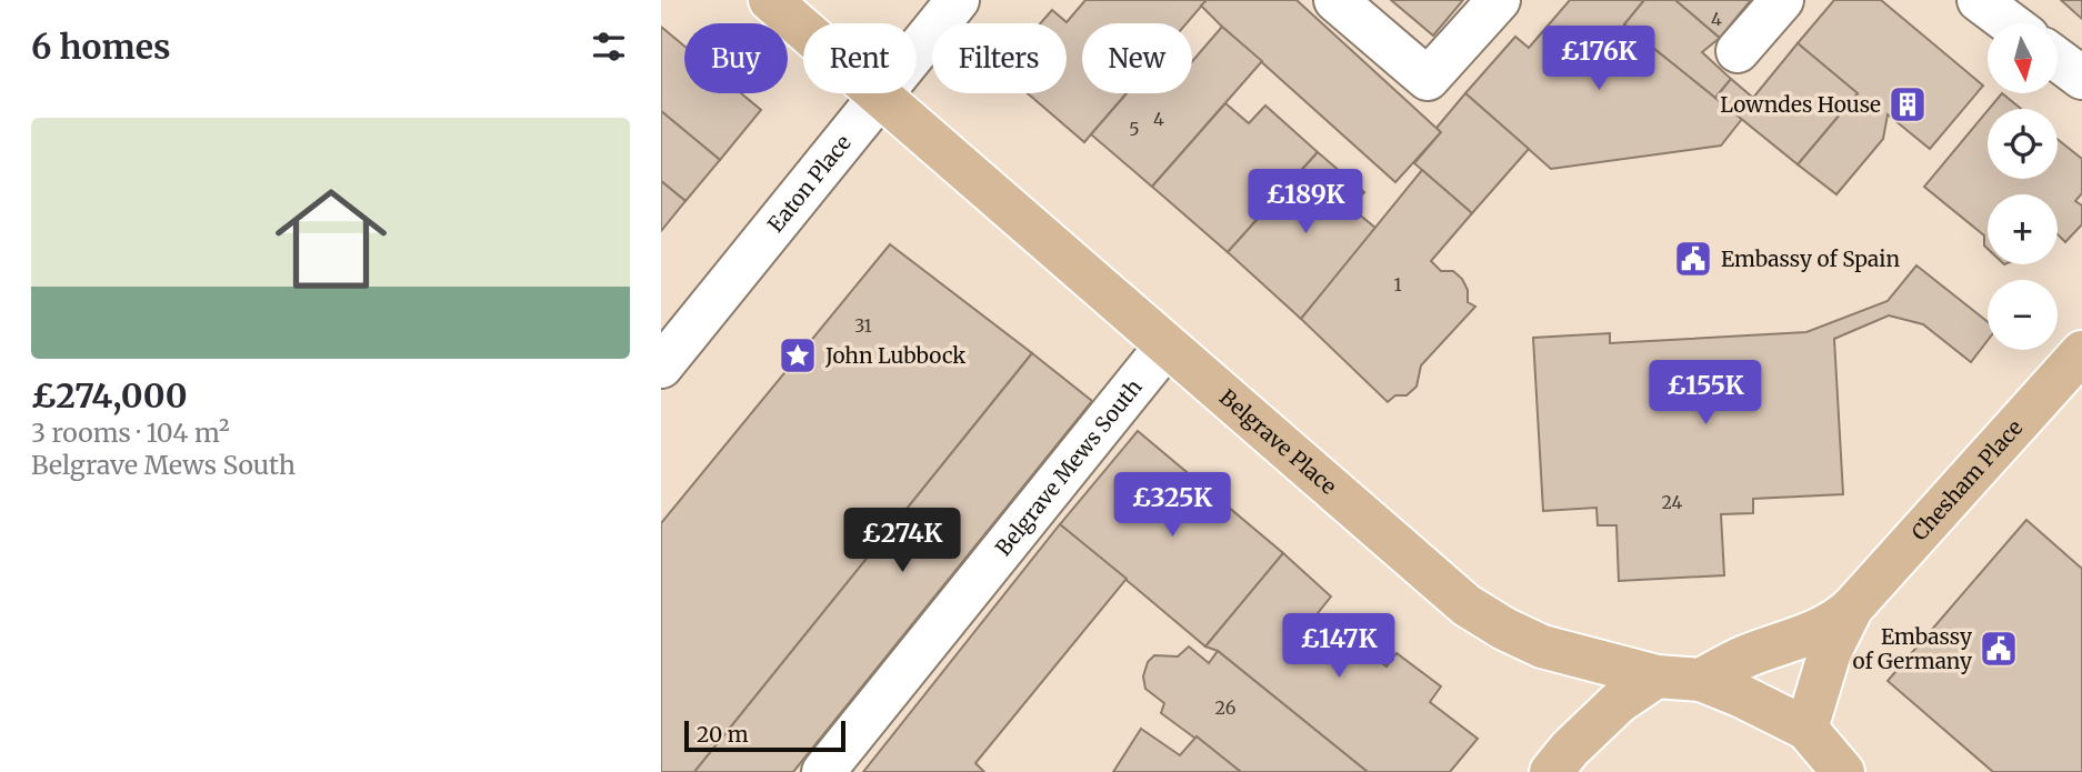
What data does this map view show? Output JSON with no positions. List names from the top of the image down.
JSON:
{
  "streets": {
    "main road": ["Belgrave Place", "Chesham Place"],
    "street": ["Eaton Place", "Belgrave Mews South"]
  },
  "crossings": [
    ["Eaton Place", "Belgrave Place"],
    ["Belgrave Place", "Belgrave Mews South"],
    ["Belgrave Place", "Chesham Place"]
  ],
  "places": {
    "building": ["Lowndes House"],
    "public building": ["Embassy of Spain", "Embassy of Germany"],
    "place": ["John Lubbock"]
  },
  "house_numbers": [
    "4",
    "4",
    "5",
    "1",
    "31",
    "24",
    "26"
  ],
  "scale_bar": "20 m",
  "north": "bottom",
  "page": {
    "heading": "6 homes",
    "map_buttons": ["+", "−"],
    "chip": [
      "Buy",
      "Rent",
      "Filters",
      "New"
    ],
    "price": [
      "£176K",
      "£189K",
      "£155K",
      "£325K",
      "£274K",
      "£147K"
    ],
    "list": [
      {
        "name": "£274,000",
        "note": "3 rooms · 104 m² · Belgrave Mews South"
      }
    ],
    "scale": "20 m"
  }
}
